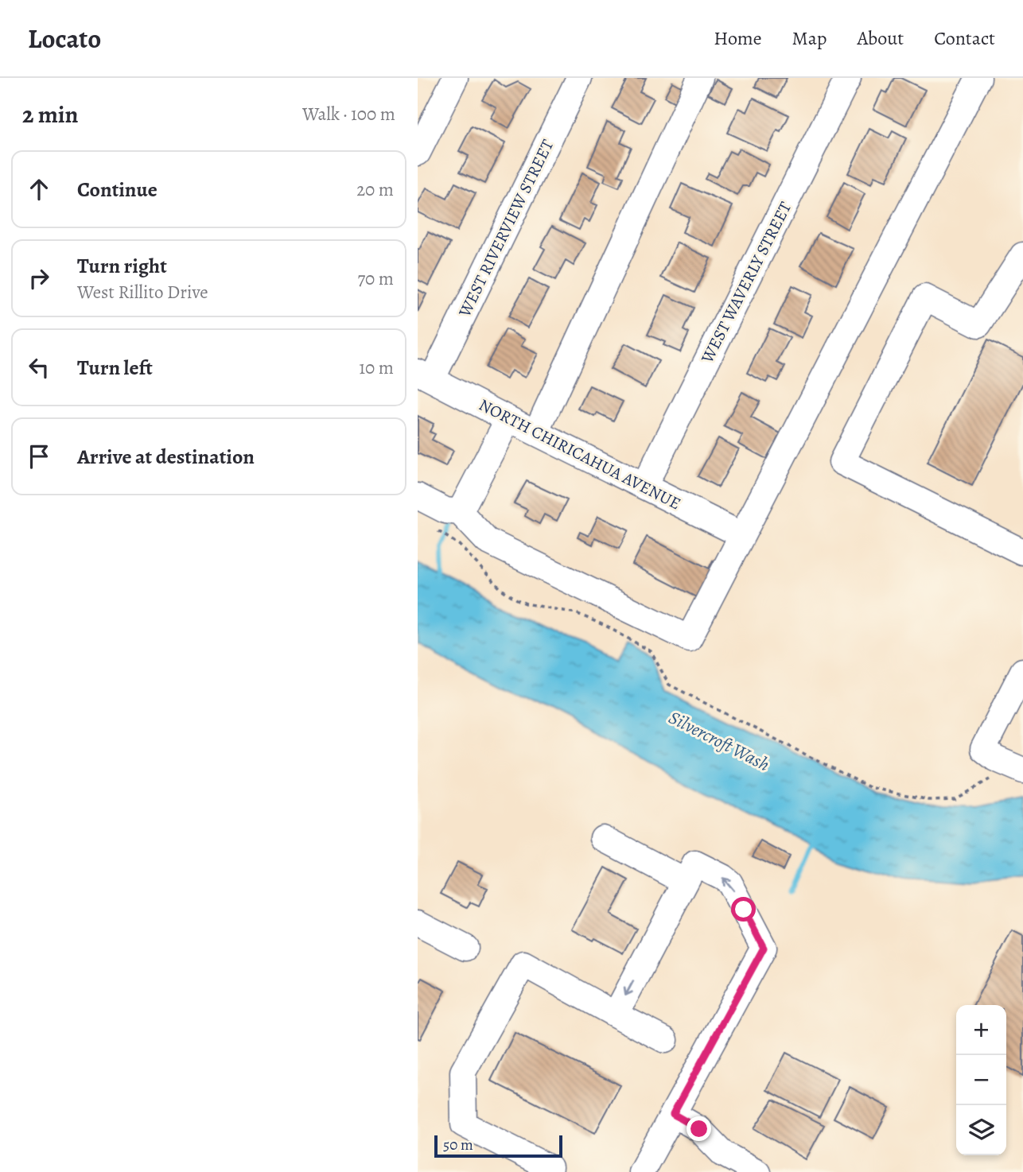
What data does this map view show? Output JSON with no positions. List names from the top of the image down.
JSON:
{
  "streets": {
    "street": ["WEST RIVERVIEW STREET", "WEST WAVERLY STREET", "NORTH CHIRICAHUA AVENUE"]
  },
  "crossings": [
    ["WEST RIVERVIEW STREET", "NORTH CHIRICAHUA AVENUE"],
    ["WEST WAVERLY STREET", "NORTH CHIRICAHUA AVENUE"]
  ],
  "water": ["Silvercroft Wash"],
  "scale_bar": "50 m",
  "page": {
    "header": "Locato",
    "nav": [
      "Home",
      "Map",
      "About",
      "Contact"
    ],
    "heading": ["2 min", "Walk · 100 m"],
    "list": [
      ["Continue", "20 m"],
      ["Turn right", "West Rillito Drive", "70 m"],
      ["Turn left", "10 m"],
      "Arrive at destination"
    ],
    "map_buttons": ["+", "−"],
    "scale": "50 m"
  }
}
